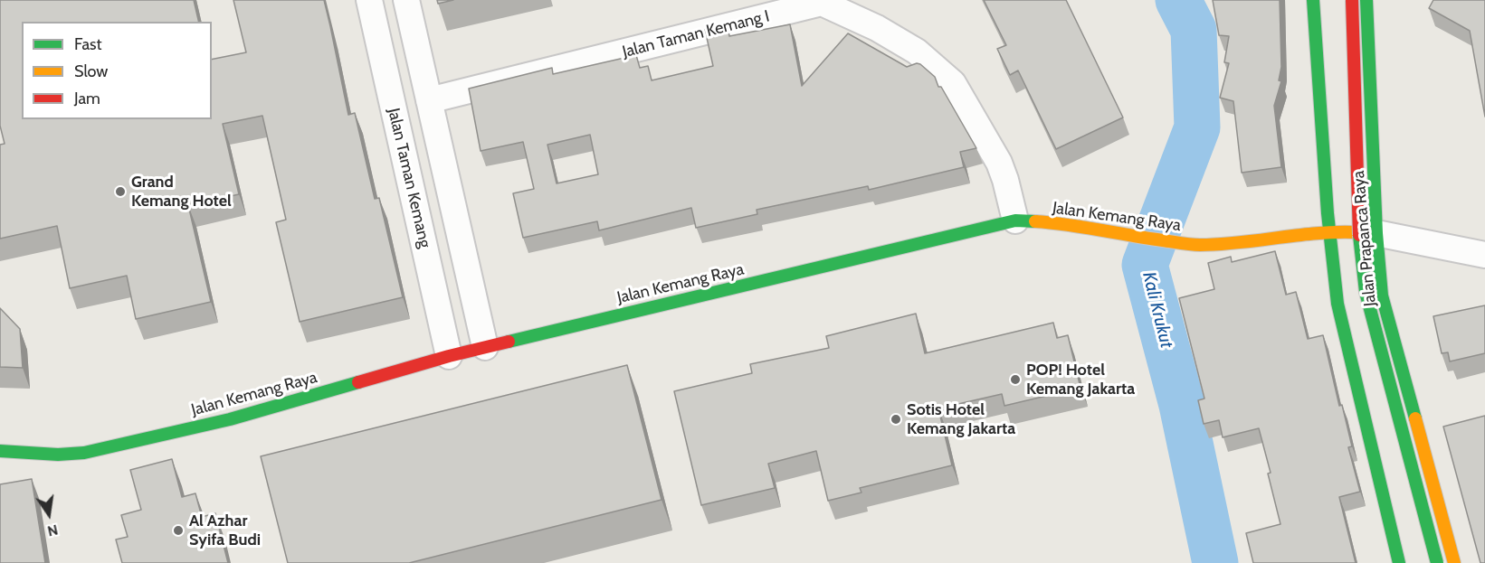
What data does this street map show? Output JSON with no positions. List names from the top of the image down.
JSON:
{
  "streets": {
    "main road": ["Jalan Kemang Raya", "Jalan Prapanca Raya"],
    "street": ["Jalan Taman Kemang I", "Jalan Taman Kemang"]
  },
  "crossings": [
    ["Jalan Taman Kemang I", "Jalan Kemang Raya"],
    ["Jalan Taman Kemang", "Jalan Kemang Raya"],
    ["Jalan Kemang Raya", "Jalan Prapanca Raya"]
  ],
  "water": ["Kali Krukut"],
  "places": [
    "Grand Kemang Hotel",
    "POP! Hotel Kemang Jakarta",
    "Sotis Hotel Kemang Jakarta",
    "Al Azhar Syifa Budi"
  ],
  "legend": ["Fast", "Slow", "Jam"],
  "north": "bottom"
}
